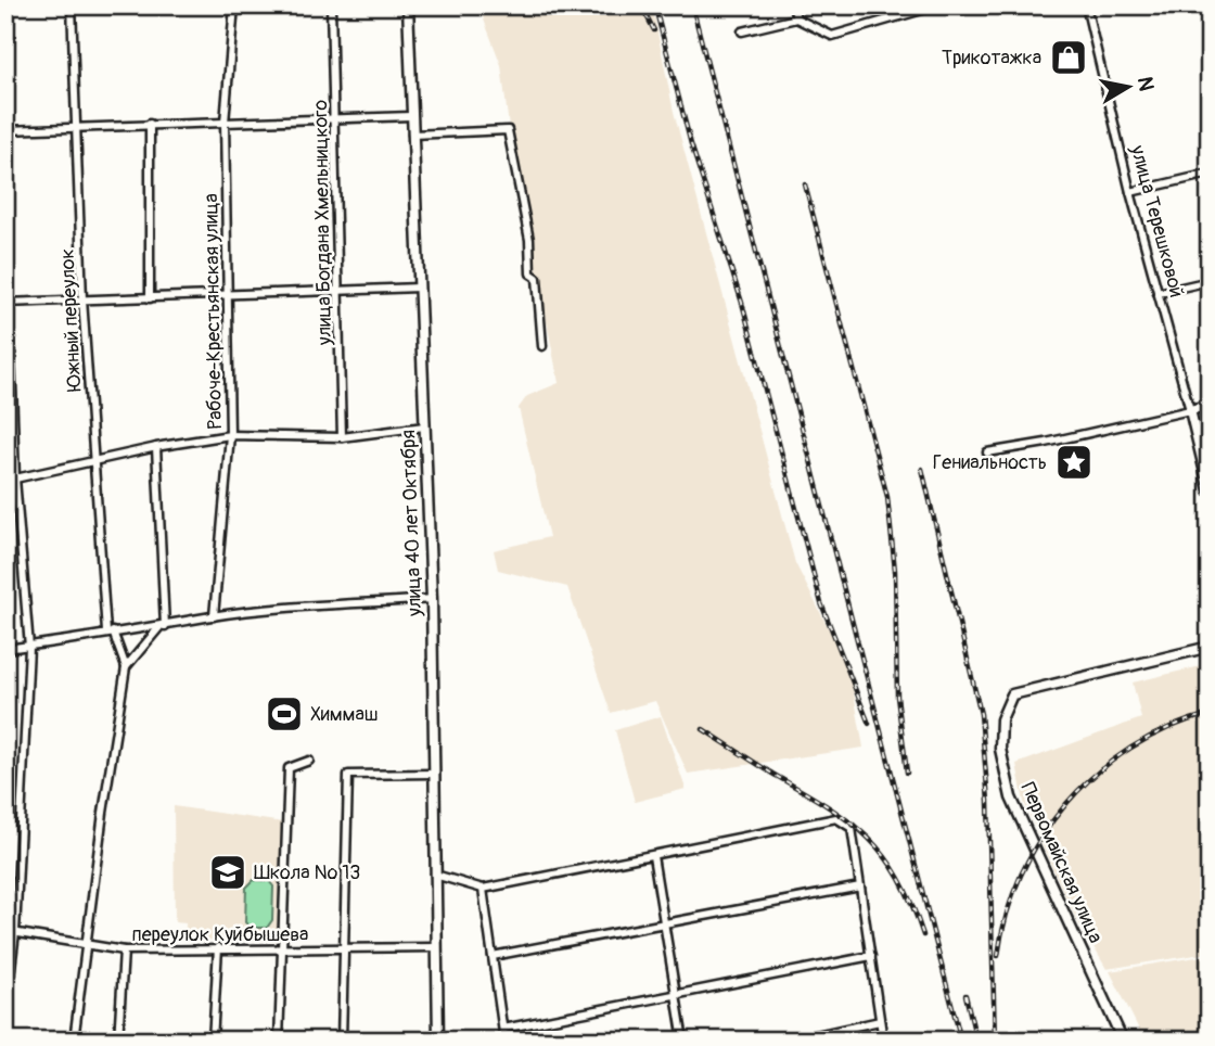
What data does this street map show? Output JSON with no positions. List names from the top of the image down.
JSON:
{
  "streets": {
    "street": [
      "улица Терешковой",
      "улица Богдана Хмельницкого",
      "Рабоче-Крестьянская улица",
      "Южный переулок",
      "улица 40 лет Октября",
      "Первомайская улица",
      "переулок Куйбышева"
    ]
  },
  "crossings": [
    ["улица 40 лет Октября", "переулок Куйбышева"]
  ],
  "places": {
    "shop": ["Трикотажка"],
    "place": ["Гениальность"],
    "sports": ["Химмаш"],
    "school or university": ["Школа № 13"]
  },
  "north": "right"
}
